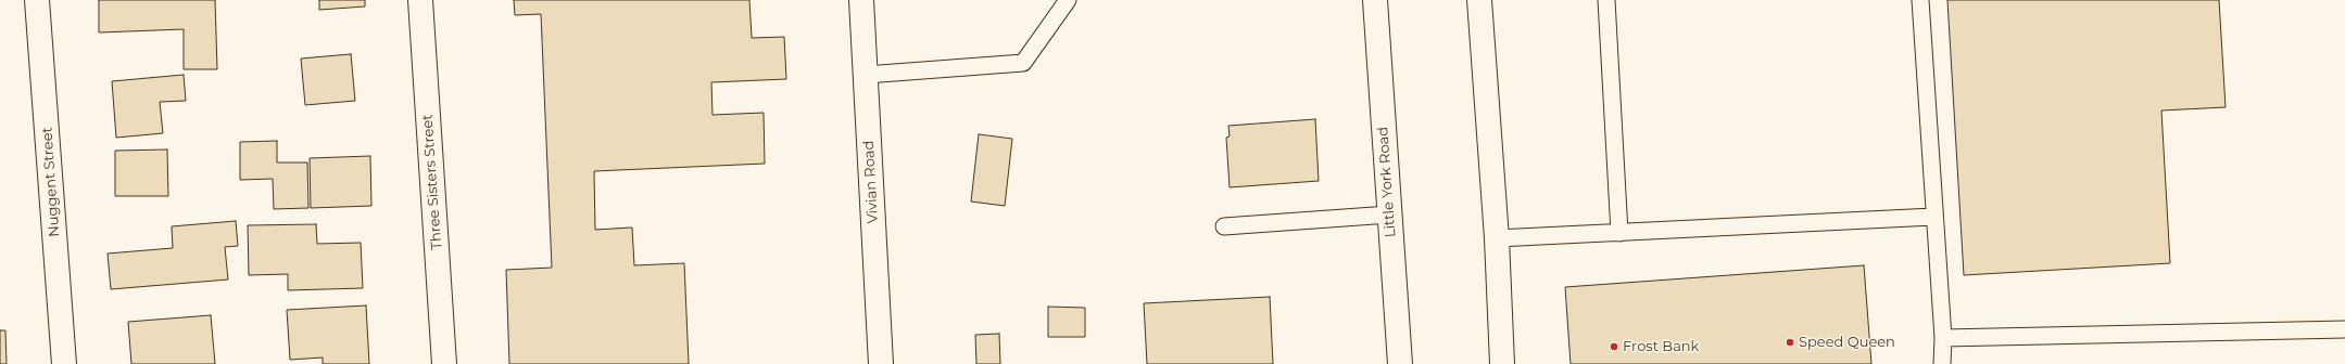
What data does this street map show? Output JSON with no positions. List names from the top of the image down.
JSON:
{
  "streets": {
    "street": [
      "Nuggent Street",
      "Three Sisters Street",
      "Vivian Road",
      "Little York Road"
    ]
  },
  "places": ["Speed Queen", "Frost Bank"]
}
